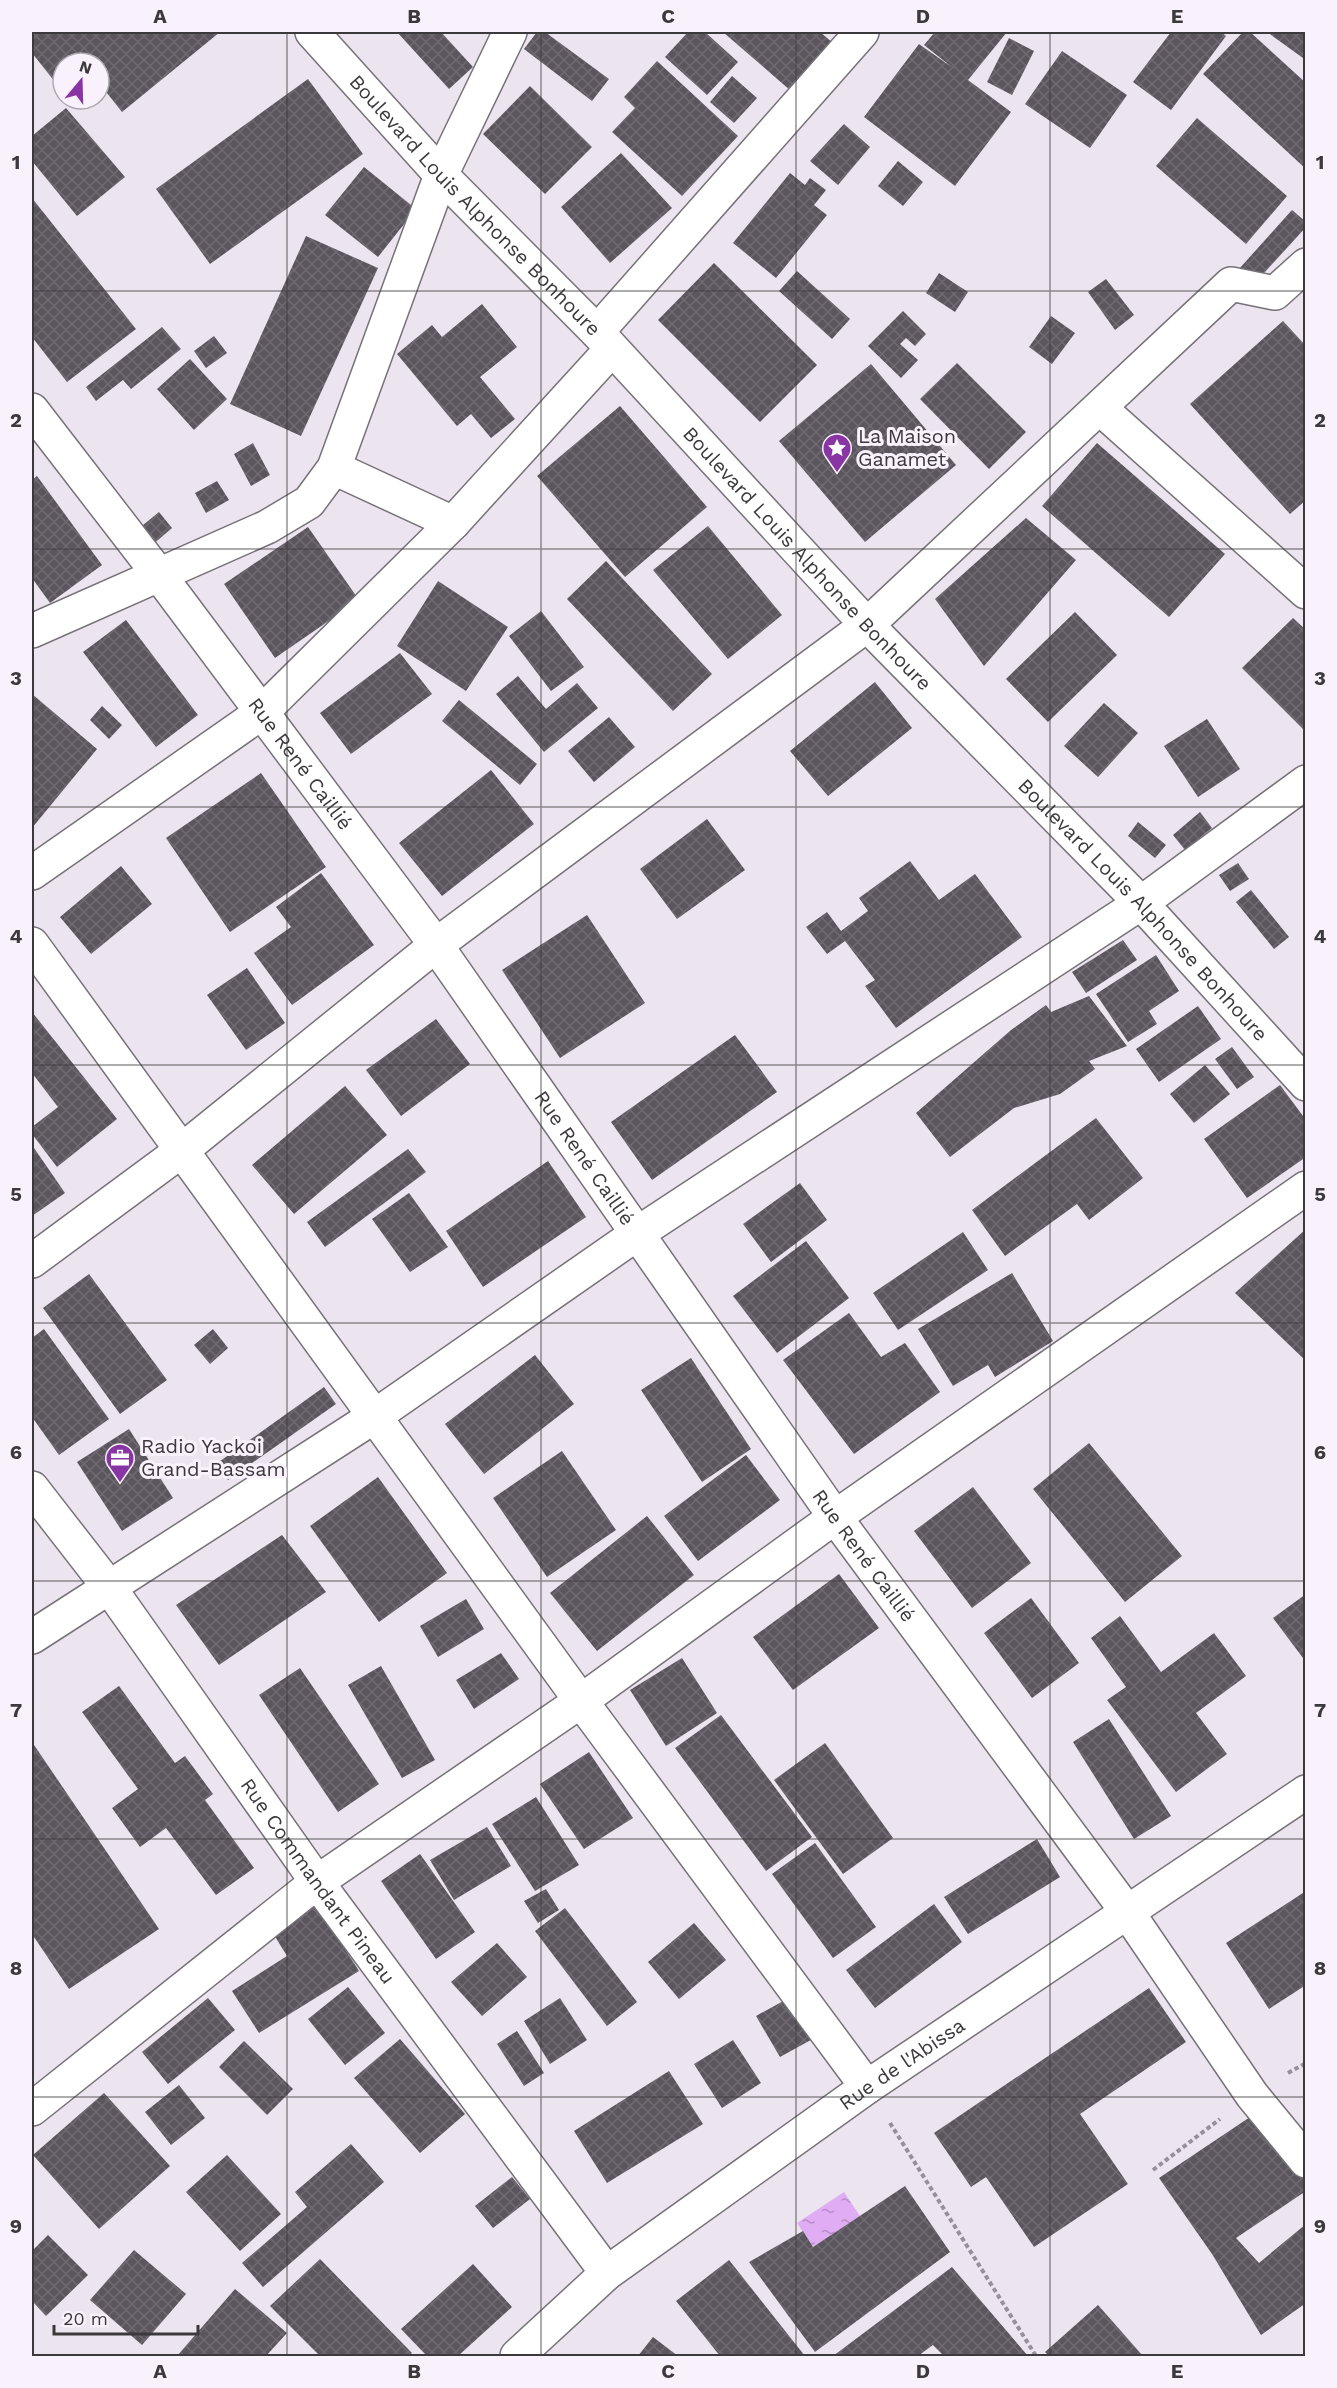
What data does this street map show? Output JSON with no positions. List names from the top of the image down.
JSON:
{
  "streets": {
    "street": [
      "Boulevard Louis Alphonse Bonhoure",
      "Rue René Caillié",
      "Rue Commandant Pineau",
      "Rue de l'Abissa"
    ]
  },
  "crossings": [
    ["Rue René Caillié", "Rue de l'Abissa"],
    ["Rue Commandant Pineau", "Rue de l'Abissa"]
  ],
  "places": {
    "place": ["La Maison Ganamet"],
    "office": ["Radio Yackoi Grand-Bassam"]
  },
  "scale_bar": "20 m",
  "north": "top",
  "grid": {
    "columns": [
      "A",
      "B",
      "C",
      "D",
      "E"
    ],
    "rows": [
      "1",
      "2",
      "3",
      "4",
      "5",
      "6",
      "7",
      "8",
      "9"
    ]
  }
}
